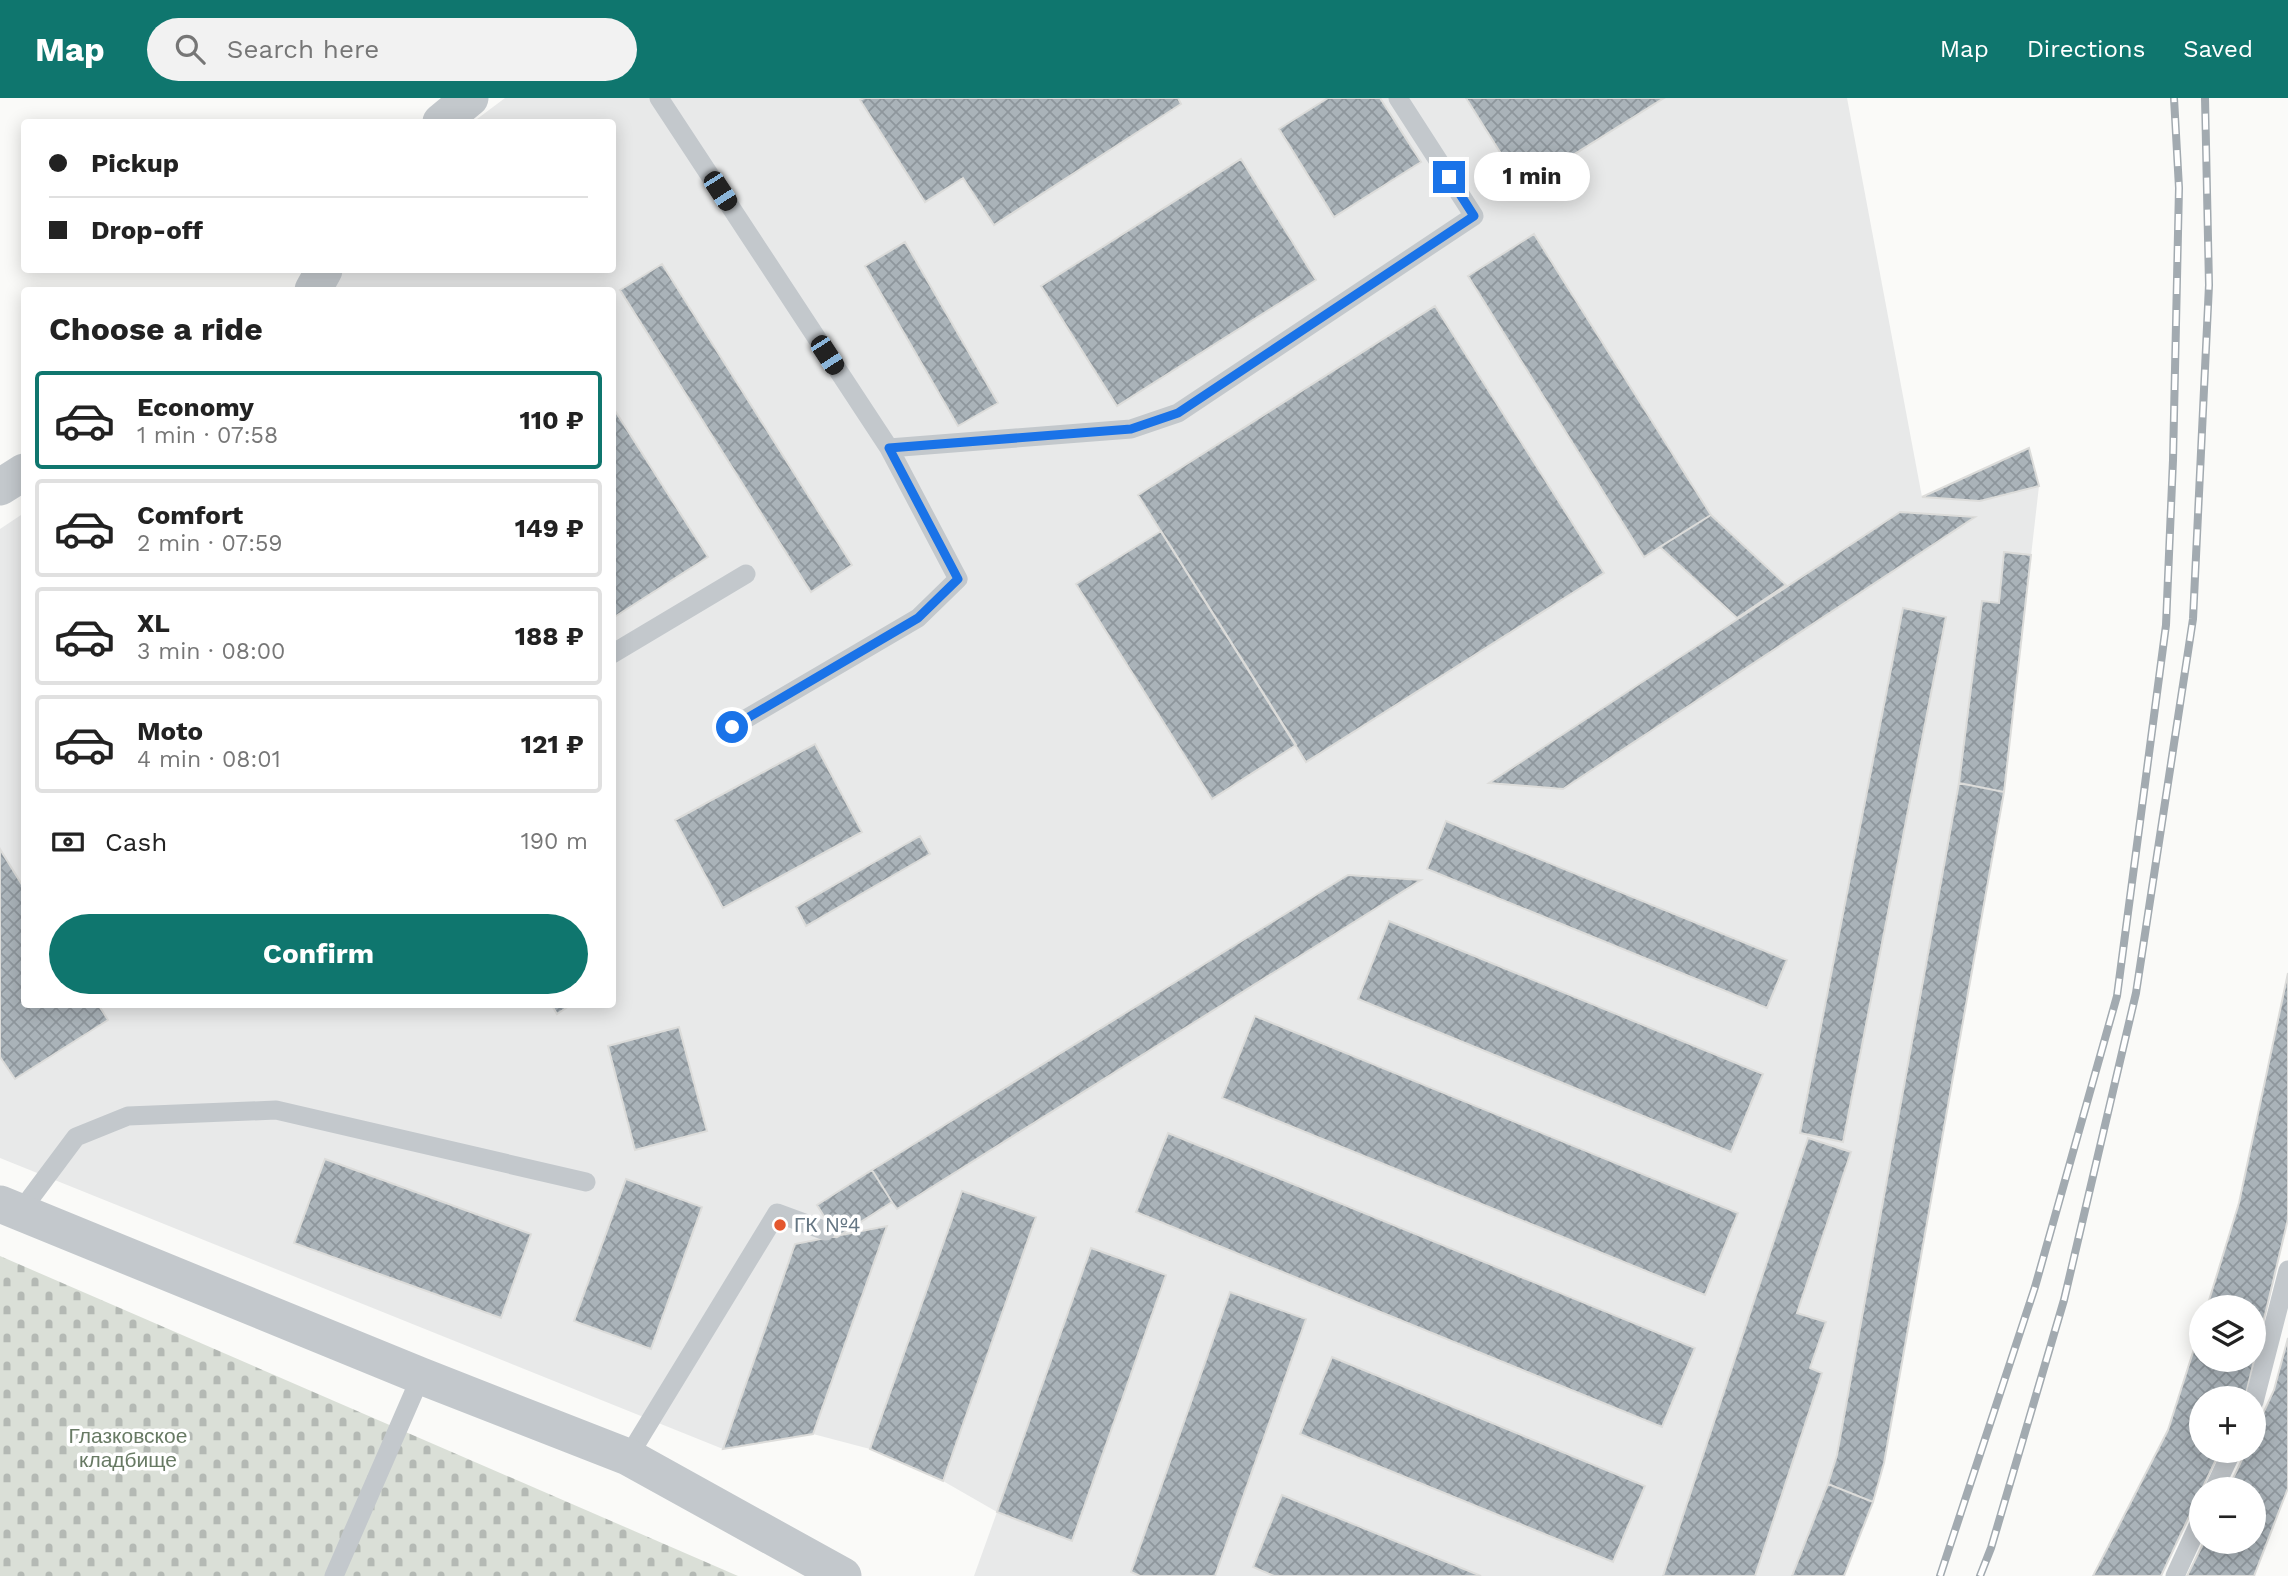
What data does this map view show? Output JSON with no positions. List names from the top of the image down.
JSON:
{
  "parks": ["Глазковское кладбище"],
  "places": ["ГК №4"],
  "page": {
    "header": "Map",
    "search": "Search here",
    "nav": ["Map", "Directions", "Saved"],
    "banner": ["Pickup", "Drop-off"],
    "bubble": "1 min",
    "heading": "Choose a ride",
    "list": [
      {
        "name": "Economy",
        "note": "1 min · 07:58",
        "value": "110 ₽"
      },
      {
        "name": "Comfort",
        "note": "2 min · 07:59",
        "value": "149 ₽"
      },
      {
        "name": "XL",
        "note": "3 min · 08:00",
        "value": "188 ₽"
      },
      {
        "name": "Moto",
        "note": "4 min · 08:01",
        "value": "121 ₽"
      }
    ],
    "pay": ["Cash", "190 m"],
    "buttons": "Confirm",
    "map_buttons": ["+", "−"]
  }
}
